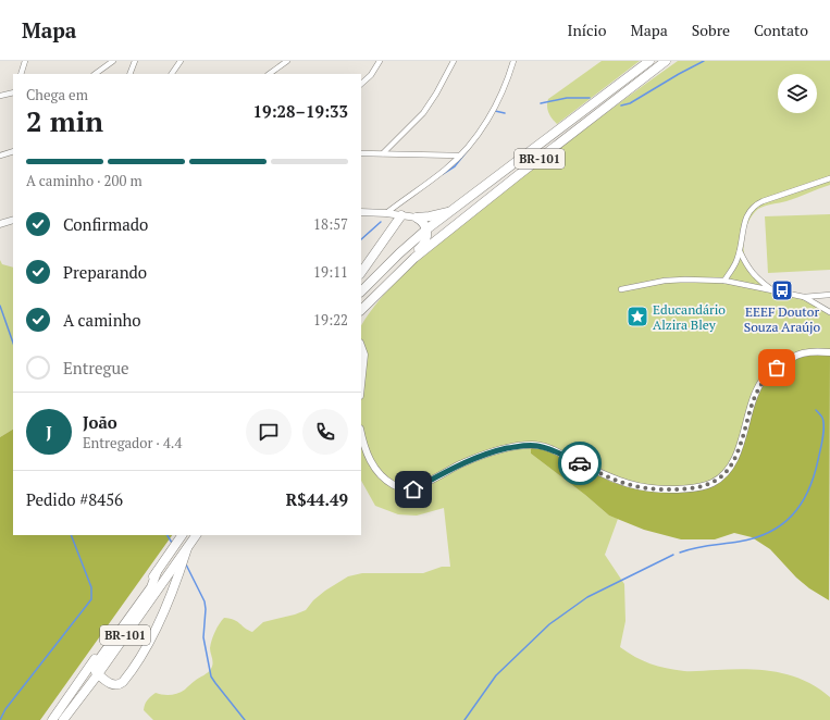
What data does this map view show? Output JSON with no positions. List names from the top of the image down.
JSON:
{
  "streets": {
    "highway": ["BR-101"]
  },
  "places": {
    "bus stop": ["EEEF Doutor Souza Araújo"],
    "place": ["Educandário Alzira Bley"]
  },
  "page": {
    "header": "Mapa",
    "nav": [
      "Início",
      "Mapa",
      "Sobre",
      "Contato"
    ],
    "heading": ["2 min", "Chega em", "19:28–19:33"],
    "panel": [
      "João",
      "Entregador · 4.4",
      "Pedido #8456",
      "R$44.49"
    ],
    "bar": "A caminho · 200 m",
    "list": [
      ["Confirmado", "18:57"],
      ["Preparando", "19:11"],
      ["A caminho", "19:22"],
      "Entregue"
    ],
    "round": "J"
  }
}
